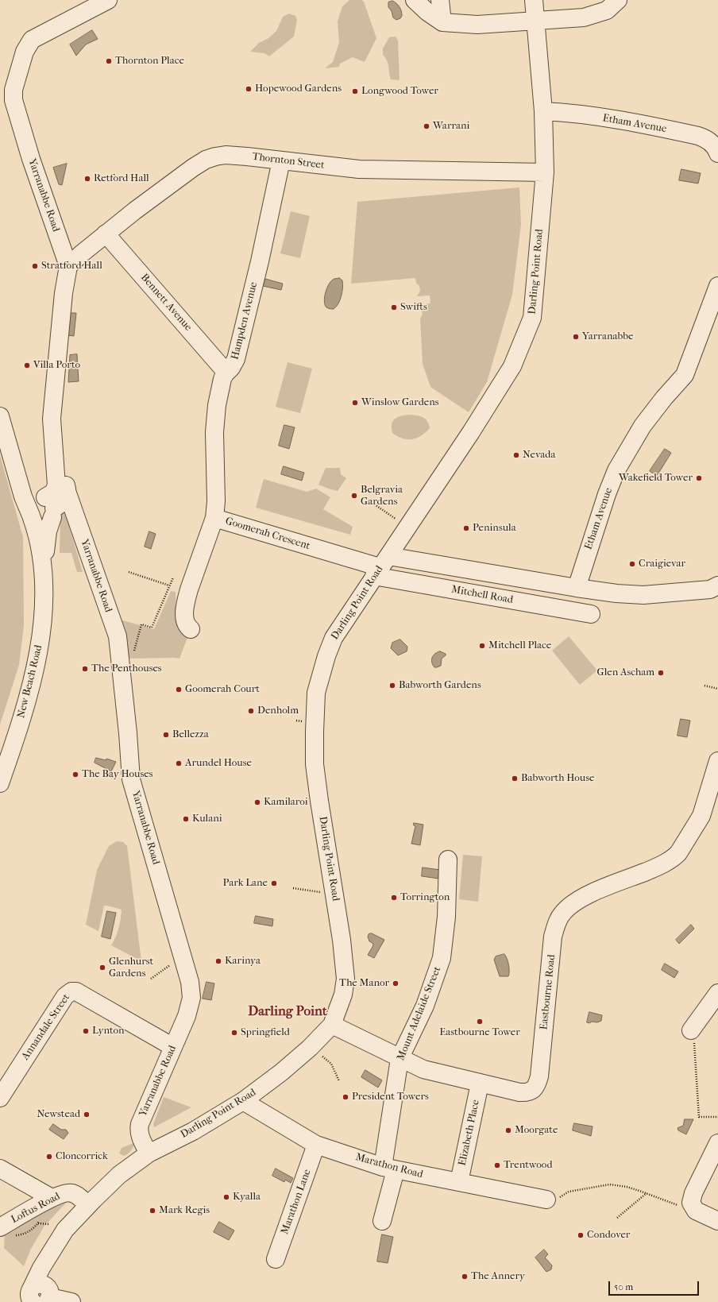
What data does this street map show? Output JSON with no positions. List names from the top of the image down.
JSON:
{
  "streets": {
    "street": [
      "Etham Avenue",
      "Thornton Street",
      "Yarranabbe Road",
      "Darling Point Road",
      "Bennett Avenue",
      "Hampden Avenue",
      "Goomerah Crescent",
      "Mitchell Road",
      "New Beach Road",
      "Eastbourne Road",
      "Mount Adelaide Street",
      "Annandale Street",
      "Elizabeth Place",
      "Marathon Road",
      "Marathon Lane",
      "Loftus Road"
    ]
  },
  "crossings": [
    ["Etham Avenue", "Darling Point Road"],
    ["Thornton Street", "Yarranabbe Road"],
    ["Thornton Street", "Darling Point Road"],
    ["Thornton Street", "Bennett Avenue"],
    ["Thornton Street", "Hampden Avenue"],
    ["Yarranabbe Road", "Darling Point Road"],
    ["Yarranabbe Road", "New Beach Road"],
    ["Yarranabbe Road", "Annandale Street"],
    ["Darling Point Road", "Goomerah Crescent"],
    ["Darling Point Road", "Mitchell Road"],
    ["Darling Point Road", "Eastbourne Road"],
    ["Darling Point Road", "Marathon Road"],
    ["Darling Point Road", "Loftus Road"],
    ["Bennett Avenue", "Hampden Avenue"],
    ["Hampden Avenue", "Goomerah Crescent"],
    ["Goomerah Crescent", "Mitchell Road"],
    ["Eastbourne Road", "Mount Adelaide Street"],
    ["Eastbourne Road", "Elizabeth Place"],
    ["Mount Adelaide Street", "Marathon Road"],
    ["Elizabeth Place", "Marathon Road"],
    ["Marathon Road", "Marathon Lane"]
  ],
  "districts": ["Darling Point"],
  "places": [
    "Thornton Place",
    "Hopewood Gardens",
    "Longwood Tower",
    "Warrani",
    "Retford Hall",
    "Stratford Hall",
    "Swifts",
    "Yarranabbe",
    "Villa Porto",
    "Winslow Gardens",
    "Nevada",
    "Wakefield Tower",
    "Belgravia Gardens",
    "Peninsula",
    "Craigievar",
    "Mitchell Place",
    "The Penthouses",
    "Glen Ascham",
    "Babworth Gardens",
    "Goomerah Court",
    "Denholm",
    "Bellezza",
    "Arundel House",
    "The Bay Houses",
    "Babworth House",
    "Kamilaroi",
    "Kulani",
    "Park Lane",
    "Torrington",
    "Karinya",
    "Glenhurst Gardens",
    "The Manor",
    "Eastbourne Tower",
    "Lynton",
    "Springfield",
    "President Towers",
    "Newstead",
    "Moorgate",
    "Cloncorrick",
    "Trentwood",
    "Kyalla",
    "Mark Regis",
    "Condover",
    "The Annery"
  ],
  "scale_bar": "50 m"
}
